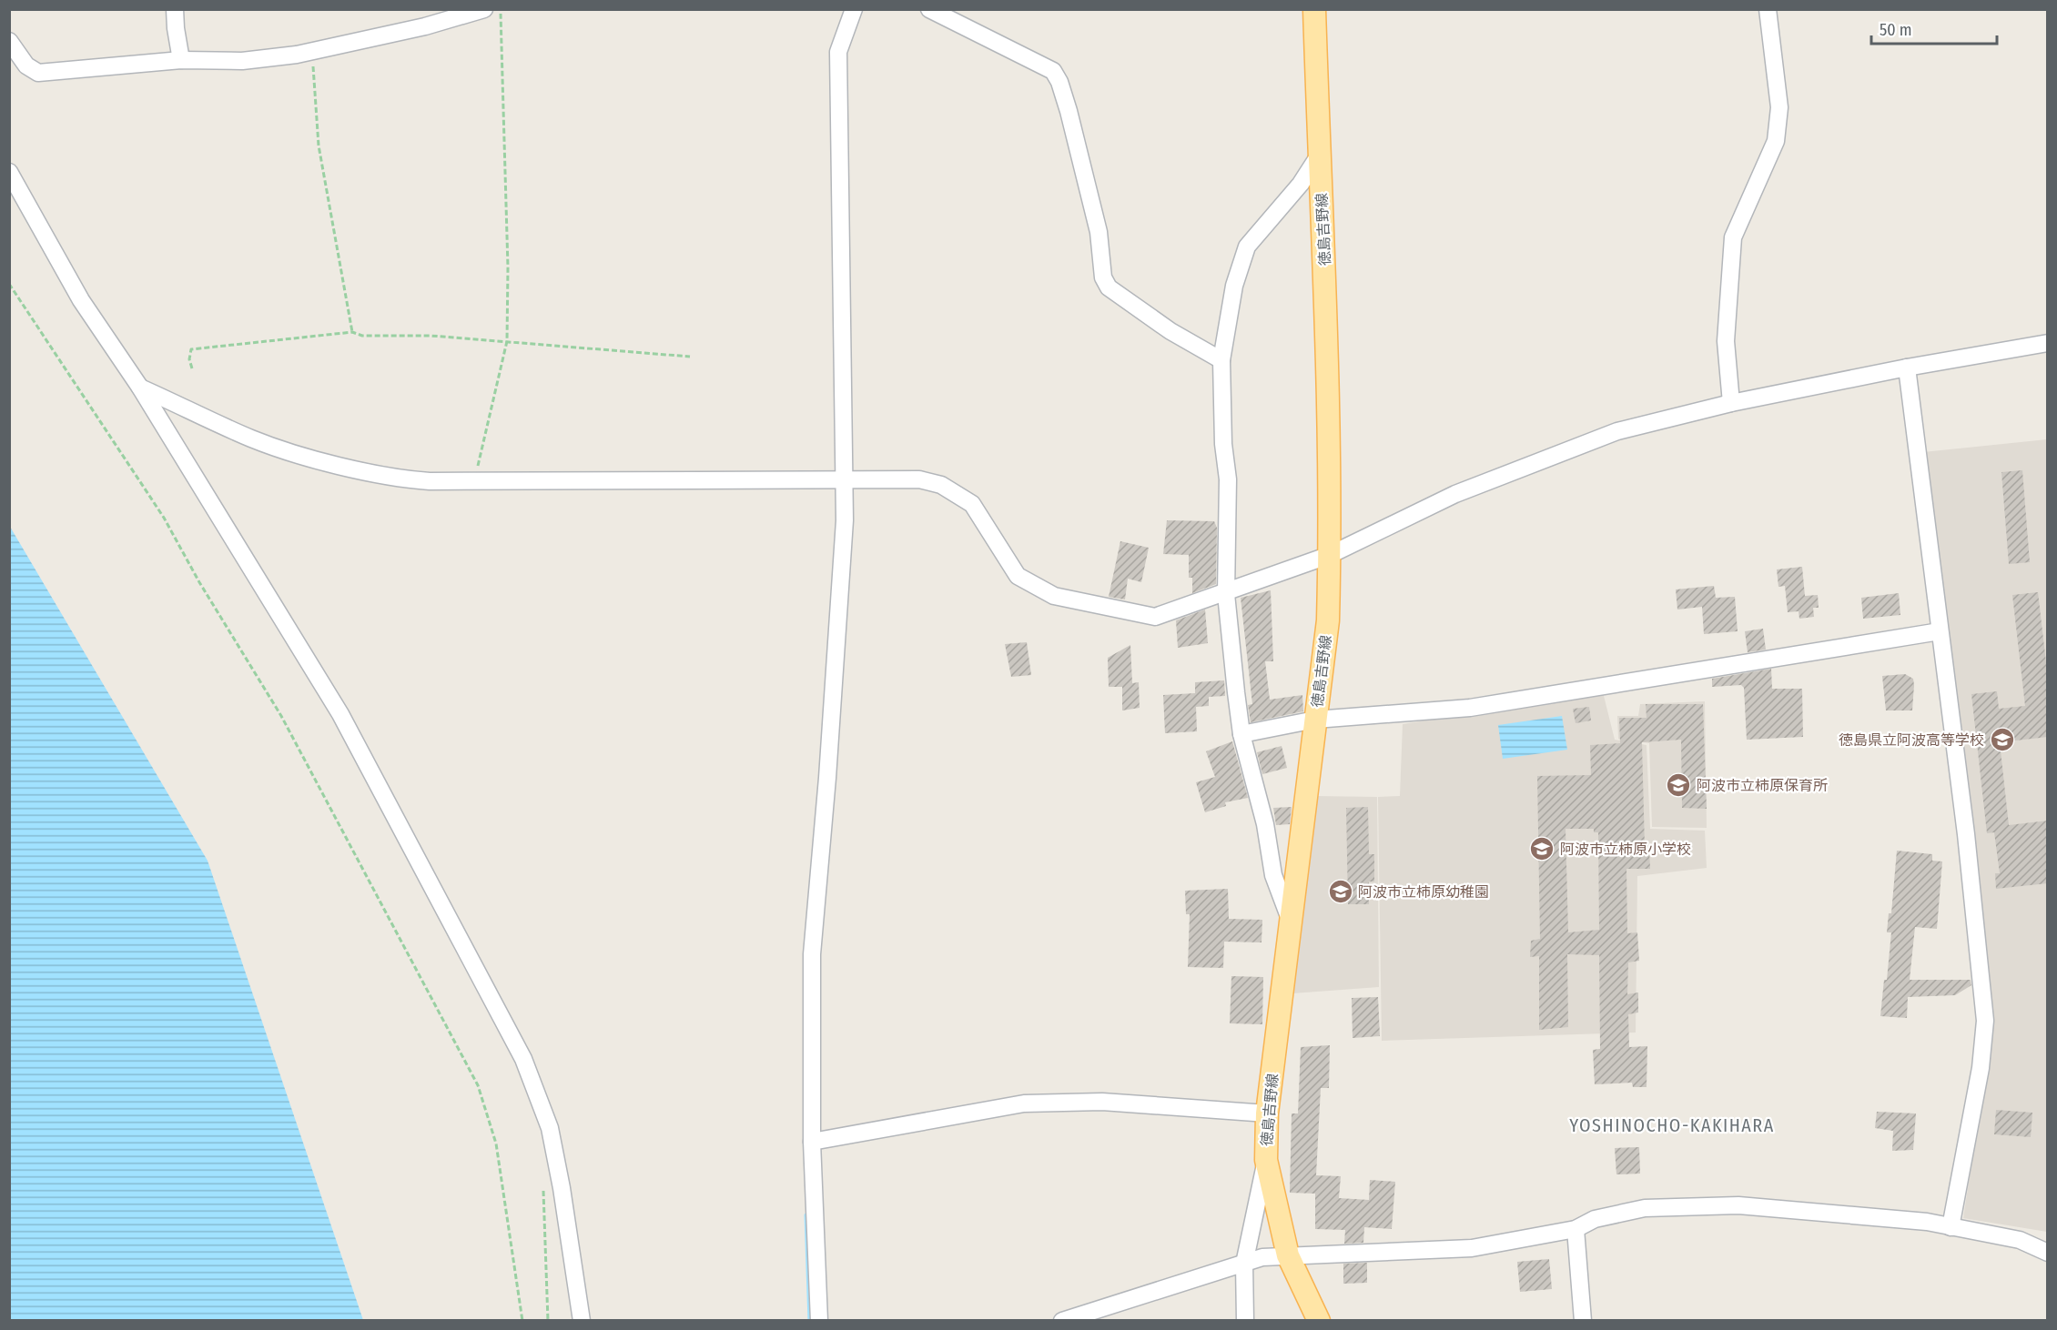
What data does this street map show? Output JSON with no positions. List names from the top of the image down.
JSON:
{
  "streets": {
    "main road": ["徳島吉野線"]
  },
  "districts": ["YOSHINOCHO-KAKIHARA"],
  "places": {
    "school or university": [
      "徳島県立阿波高等学校",
      "阿波市立柿原保育所",
      "阿波市立柿原小学校",
      "阿波市立柿原幼稚園"
    ]
  },
  "scale_bar": "50 m"
}
